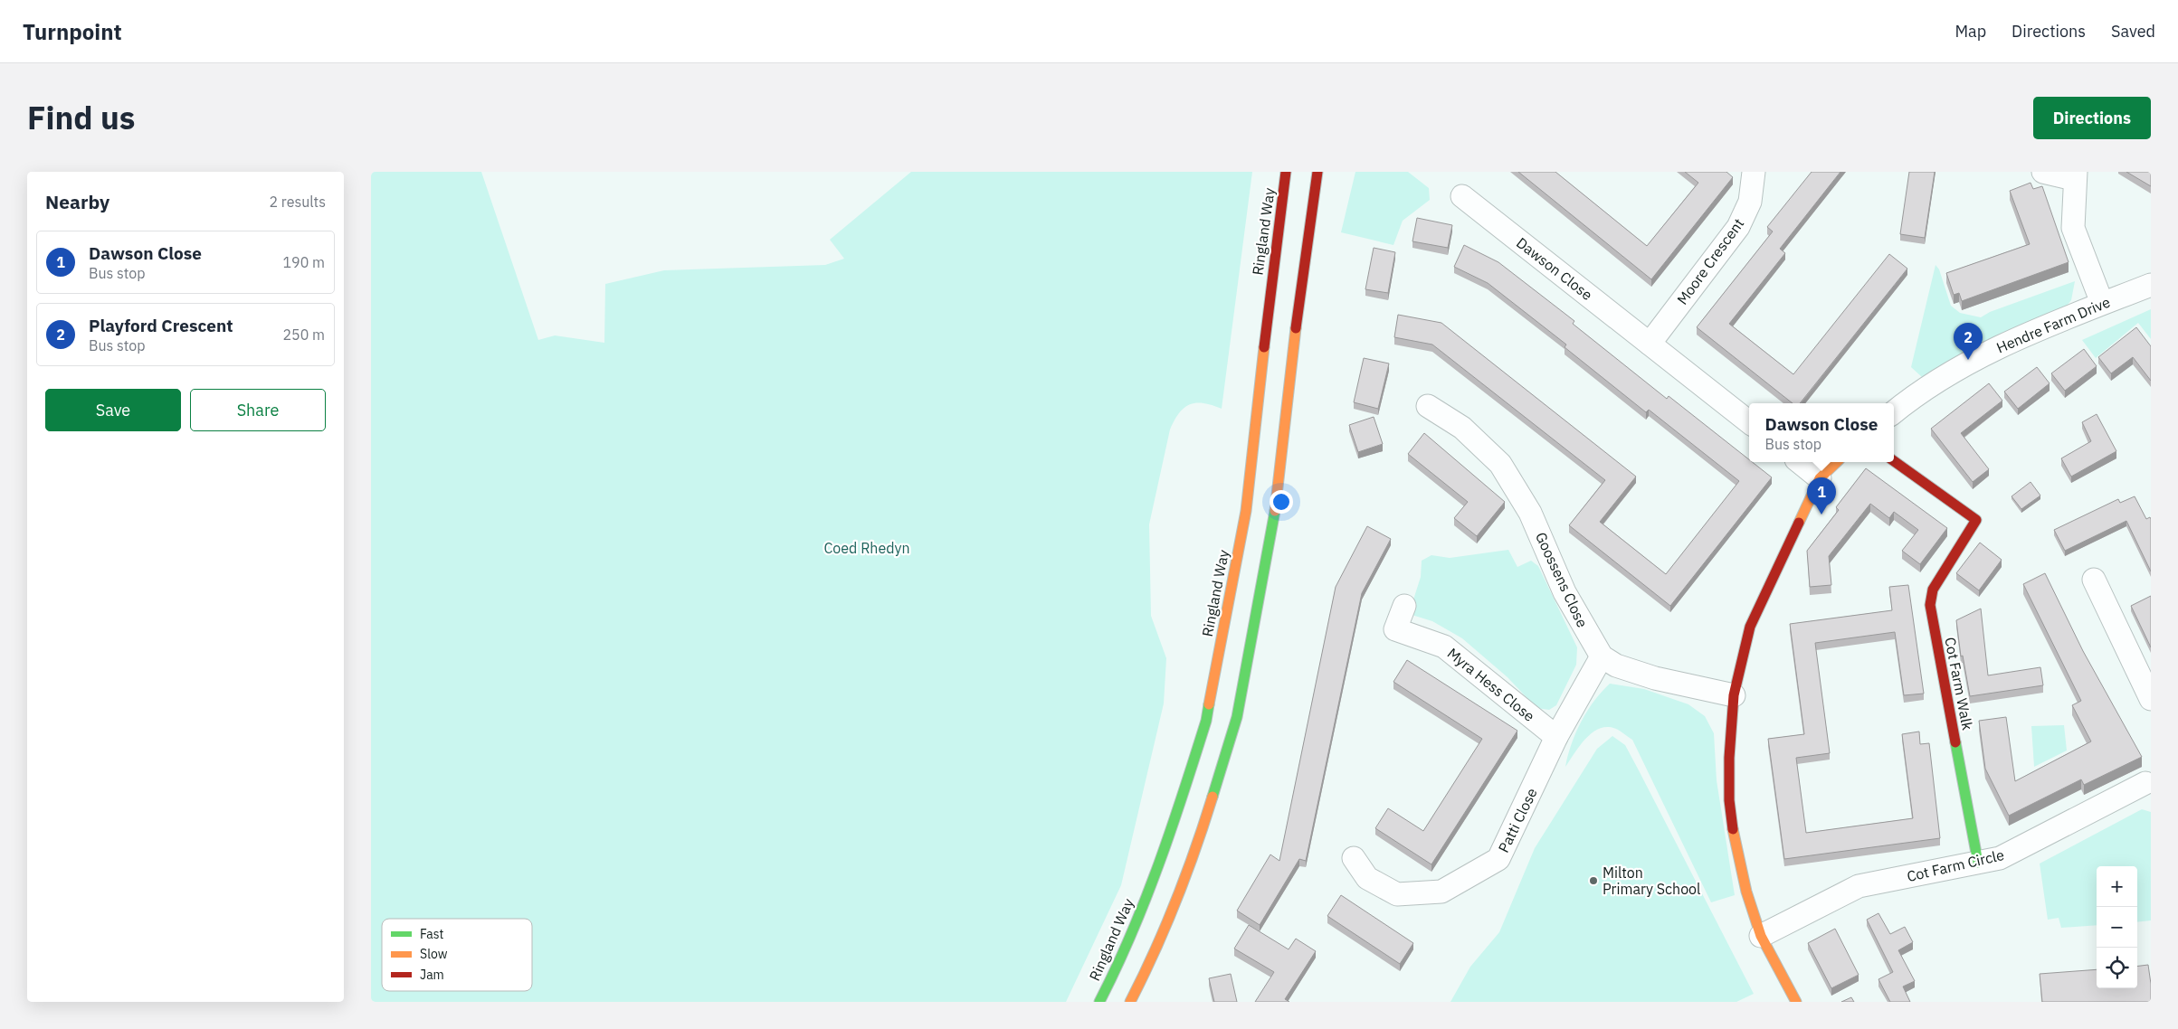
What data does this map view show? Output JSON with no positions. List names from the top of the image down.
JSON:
{
  "streets": {
    "main road": ["Ringland Way", "Cot Farm Walk"],
    "street": [
      "Moore Crescent",
      "Dawson Close",
      "Hendre Farm Drive",
      "Goossens Close",
      "Myra Hess Close",
      "Patti Close",
      "Cot Farm Circle"
    ]
  },
  "crossings": [
    ["Moore Crescent", "Dawson Close"],
    ["Goossens Close", "Patti Close"],
    ["Cot Farm Walk", "Cot Farm Circle"],
    ["Myra Hess Close", "Patti Close"]
  ],
  "parks": ["Coed Rhedyn"],
  "places": ["Milton Primary School"],
  "legend": ["Fast", "Slow", "Jam"],
  "page": {
    "header": "Turnpoint",
    "nav": ["Map", "Directions", "Saved"],
    "title": "Find us",
    "buttons": [
      "Directions",
      ["Save", "Share"]
    ],
    "heading": ["Nearby", "2 results"],
    "list": [
      {
        "mark": "1",
        "name": "Dawson Close",
        "note": "Bus stop",
        "value": "190 m"
      },
      {
        "mark": "2",
        "name": "Playford Crescent",
        "note": "Bus stop",
        "value": "250 m"
      }
    ],
    "pins": ["2", "1"],
    "popup": ["Dawson Close", "Bus stop"],
    "map_buttons": ["+", "−"]
  }
}
